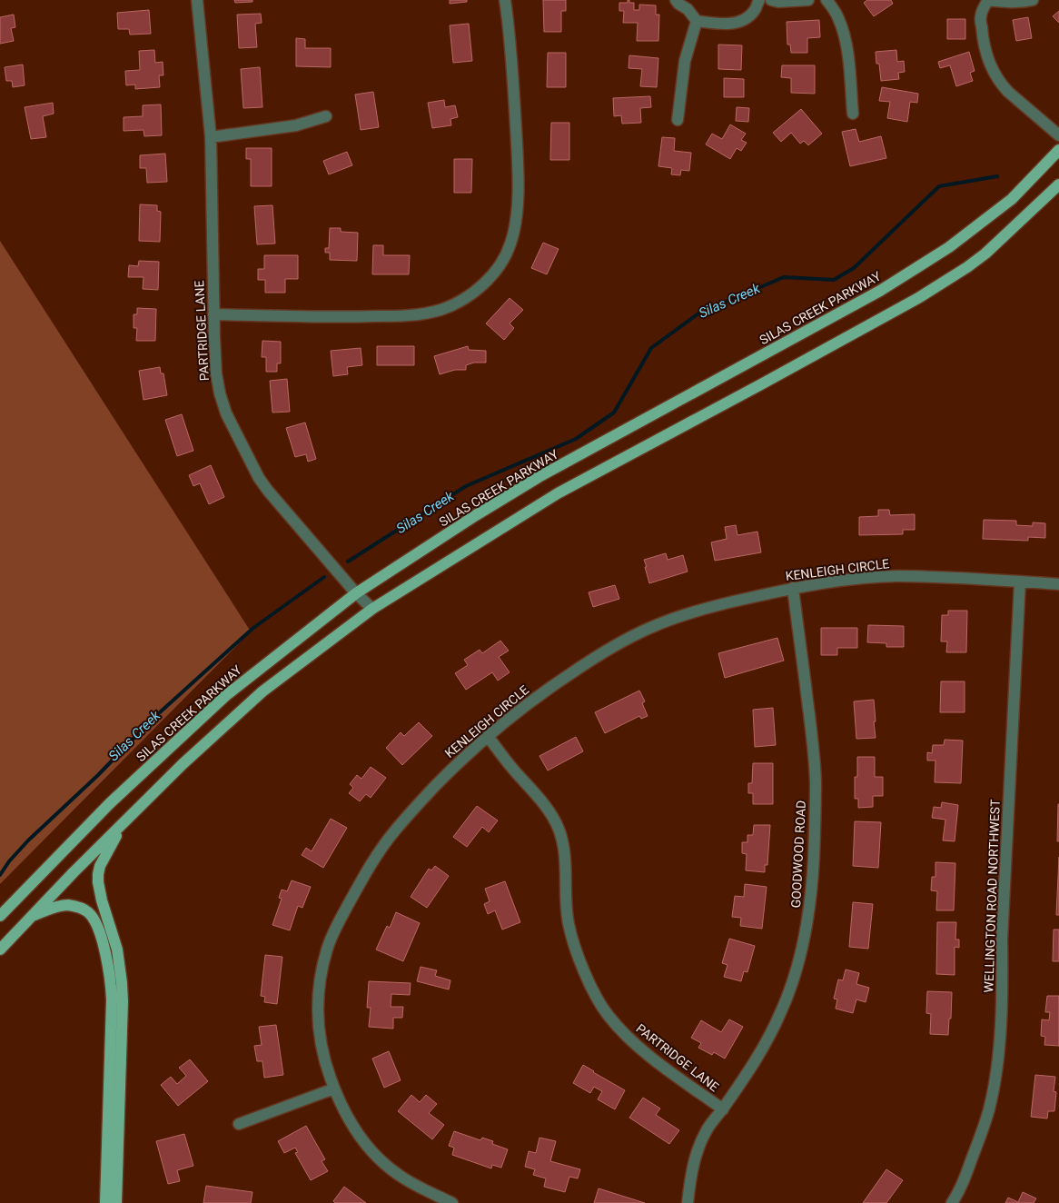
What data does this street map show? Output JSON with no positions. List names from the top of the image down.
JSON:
{
  "streets": {
    "main road": ["SILAS CREEK PARKWAY"],
    "street": [
      "PARTRIDGE LANE",
      "KENLEIGH CIRCLE",
      "GOODWOOD ROAD",
      "WELLINGTON ROAD NORTHWEST"
    ]
  },
  "crossings": [
    ["SILAS CREEK PARKWAY", "PARTRIDGE LANE"],
    ["PARTRIDGE LANE", "KENLEIGH CIRCLE"],
    ["PARTRIDGE LANE", "GOODWOOD ROAD"],
    ["KENLEIGH CIRCLE", "GOODWOOD ROAD"],
    ["KENLEIGH CIRCLE", "WELLINGTON ROAD NORTHWEST"]
  ],
  "water": ["Silas Creek"]
}
